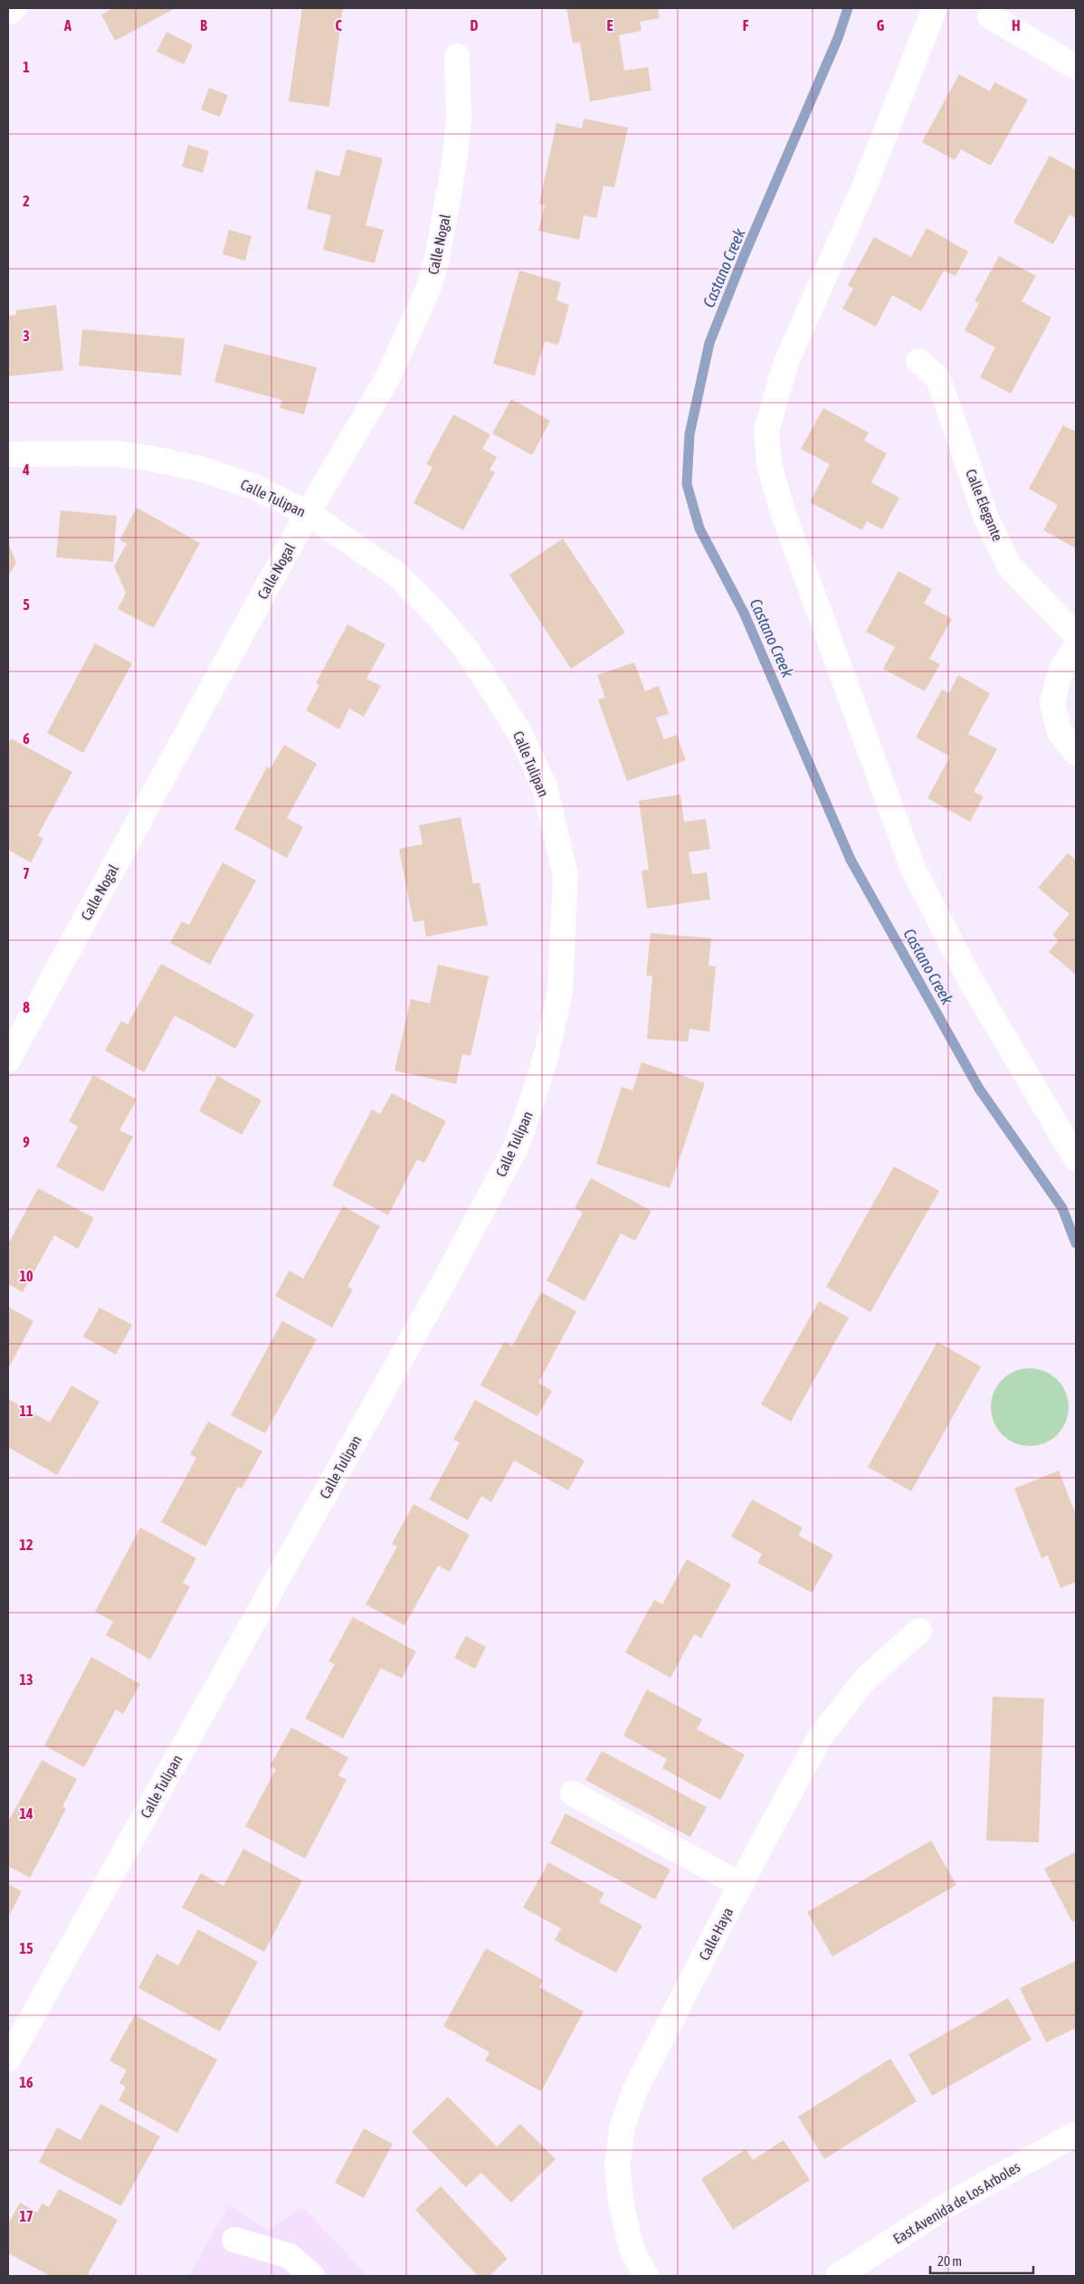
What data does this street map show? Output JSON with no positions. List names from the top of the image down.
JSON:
{
  "streets": {
    "street": [
      "Calle Nogal",
      "Calle Tulipan",
      "Calle Elegante",
      "Calle Haya",
      "East Avenida de Los Arboles"
    ]
  },
  "crossings": [
    ["Calle Nogal", "Calle Tulipan"]
  ],
  "water": ["Castano Creek"],
  "scale_bar": "20 m",
  "grid": {
    "columns": [
      "A",
      "B",
      "C",
      "D",
      "E",
      "F",
      "G",
      "H"
    ],
    "rows": [
      "1",
      "2",
      "3",
      "4",
      "5",
      "6",
      "7",
      "8",
      "9",
      "10",
      "11",
      "12",
      "13",
      "14",
      "15",
      "16",
      "17"
    ]
  }
}
